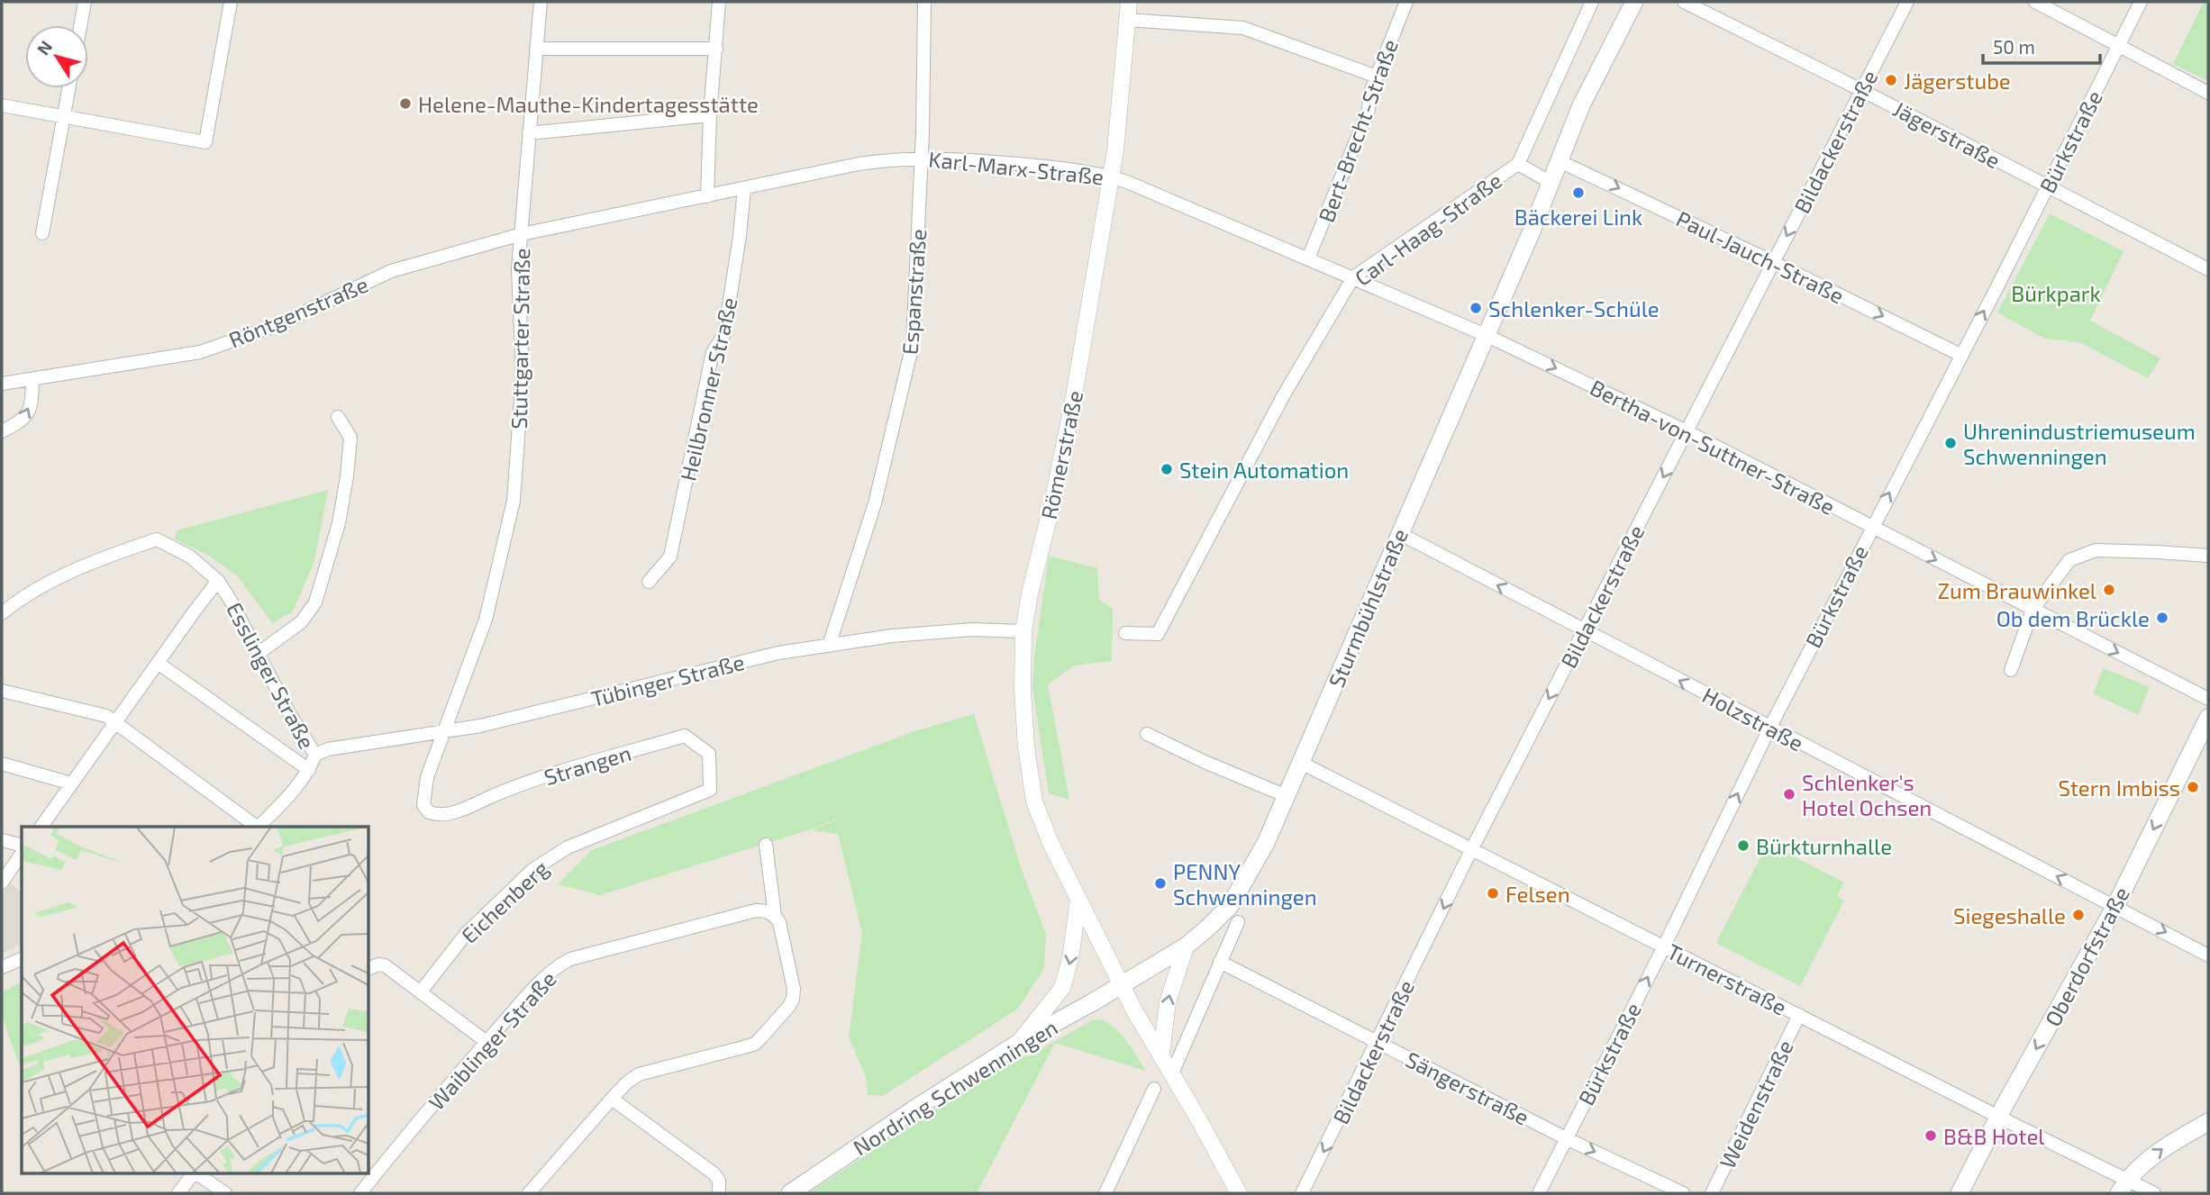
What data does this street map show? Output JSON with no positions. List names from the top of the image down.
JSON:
{
  "streets": {
    "main road": ["Sturmbühlstraße", "Oberdorfstraße", "Nordring Schwenningen"],
    "street": [
      "Bert-Brecht-Straße",
      "Jägerstraße",
      "Bildackerstraße",
      "Bürkstraße",
      "Karl-Marx-Straße",
      "Carl-Haag-Straße",
      "Paul-Jauch-Straße",
      "Espanstraße",
      "Röntgenstraße",
      "Stuttgarter Straße",
      "Heilbronner Straße",
      "Bertha-von-Suttner-Straße",
      "Römerstraße",
      "Esslinger Straße",
      "Tübinger Straße",
      "Holzstraße",
      "Strangen",
      "Eichenberg",
      "Turnerstraße",
      "Waiblinger Straße",
      "Sängerstraße",
      "Weidenstraße"
    ]
  },
  "crossings": [
    ["Bert-Brecht-Straße", "Karl-Marx-Straße"],
    ["Jägerstraße", "Bildackerstraße"],
    ["Jägerstraße", "Bürkstraße"],
    ["Bildackerstraße", "Paul-Jauch-Straße"],
    ["Bildackerstraße", "Bertha-von-Suttner-Straße"],
    ["Bildackerstraße", "Holzstraße"],
    ["Bildackerstraße", "Turnerstraße"],
    ["Bildackerstraße", "Sängerstraße"],
    ["Bürkstraße", "Paul-Jauch-Straße"],
    ["Bürkstraße", "Bertha-von-Suttner-Straße"],
    ["Bürkstraße", "Holzstraße"],
    ["Bürkstraße", "Turnerstraße"],
    ["Bürkstraße", "Sängerstraße"],
    ["Karl-Marx-Straße", "Carl-Haag-Straße"],
    ["Karl-Marx-Straße", "Espanstraße"],
    ["Karl-Marx-Straße", "Röntgenstraße"],
    ["Karl-Marx-Straße", "Stuttgarter Straße"],
    ["Karl-Marx-Straße", "Heilbronner Straße"],
    ["Karl-Marx-Straße", "Bertha-von-Suttner-Straße"],
    ["Karl-Marx-Straße", "Römerstraße"],
    ["Karl-Marx-Straße", "Sturmbühlstraße"],
    ["Paul-Jauch-Straße", "Sturmbühlstraße"],
    ["Espanstraße", "Tübinger Straße"],
    ["Röntgenstraße", "Stuttgarter Straße"],
    ["Stuttgarter Straße", "Tübinger Straße"],
    ["Stuttgarter Straße", "Strangen"],
    ["Bertha-von-Suttner-Straße", "Sturmbühlstraße"],
    ["Römerstraße", "Sturmbühlstraße"],
    ["Römerstraße", "Tübinger Straße"],
    ["Römerstraße", "Nordring Schwenningen"],
    ["Sturmbühlstraße", "Holzstraße"],
    ["Sturmbühlstraße", "Turnerstraße"],
    ["Sturmbühlstraße", "Nordring Schwenningen"],
    ["Esslinger Straße", "Tübinger Straße"],
    ["Holzstraße", "Oberdorfstraße"],
    ["Strangen", "Eichenberg"],
    ["Oberdorfstraße", "Turnerstraße"],
    ["Turnerstraße", "Weidenstraße"]
  ],
  "one_way": [
    "Bildackerstraße",
    "Bürkstraße",
    "Paul-Jauch-Straße",
    "Bertha-von-Suttner-Straße",
    "Oberdorfstraße"
  ],
  "parks": ["Bürkpark"],
  "places": [
    "Jägerstube",
    "Helene-Mauthe-Kindertagesstätte",
    "Bäckerei Link",
    "Schlenker-Schüle",
    "Uhrenindustriemuseum Schwenningen",
    "Stein Automation",
    "Zum Brauwinkel",
    "Ob dem Brückle",
    "Stern Imbiss",
    "Schlenker's Hotel Ochsen",
    "Bürkturnhalle",
    "PENNY Schwenningen",
    "Felsen",
    "Siegeshalle",
    "B&B Hotel"
  ],
  "scale_bar": "50 m",
  "north": "top left"
}
